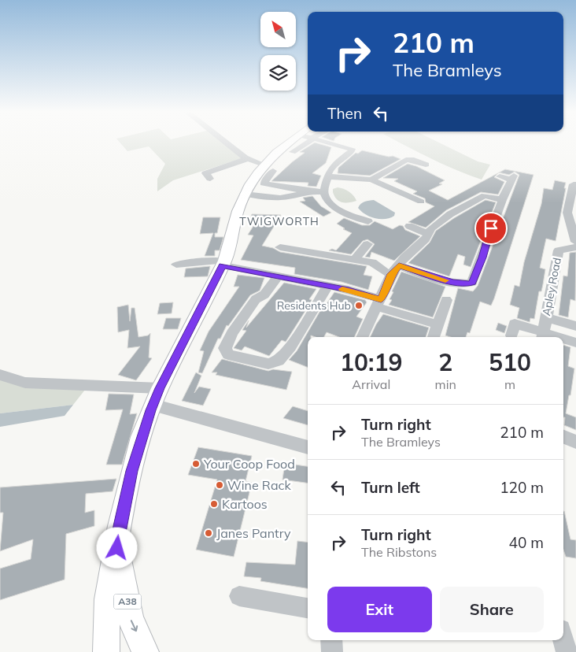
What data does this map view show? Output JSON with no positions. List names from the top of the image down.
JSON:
{
  "streets": {
    "main road": ["A38"],
    "street": ["Apley Road"]
  },
  "districts": ["TWIGWORTH"],
  "places": [
    "Residents Hub",
    "Your Coop Food",
    "Wine Rack",
    "Kartoos",
    "Janes Pantry"
  ],
  "north": "top left",
  "page": {
    "turn": ["210 m", "The Bramleys"],
    "then": "Then",
    "eta": [
      "10:19",
      "Arrival",
      "2",
      "min",
      "510",
      "m"
    ],
    "list": [
      {
        "name": "Turn right",
        "note": "The Bramleys",
        "value": "210 m"
      },
      {
        "name": "Turn left",
        "value": "120 m"
      },
      {
        "name": "Turn right",
        "note": "The Ribstons",
        "value": "40 m"
      }
    ],
    "buttons": ["Exit", "Share"]
  }
}
